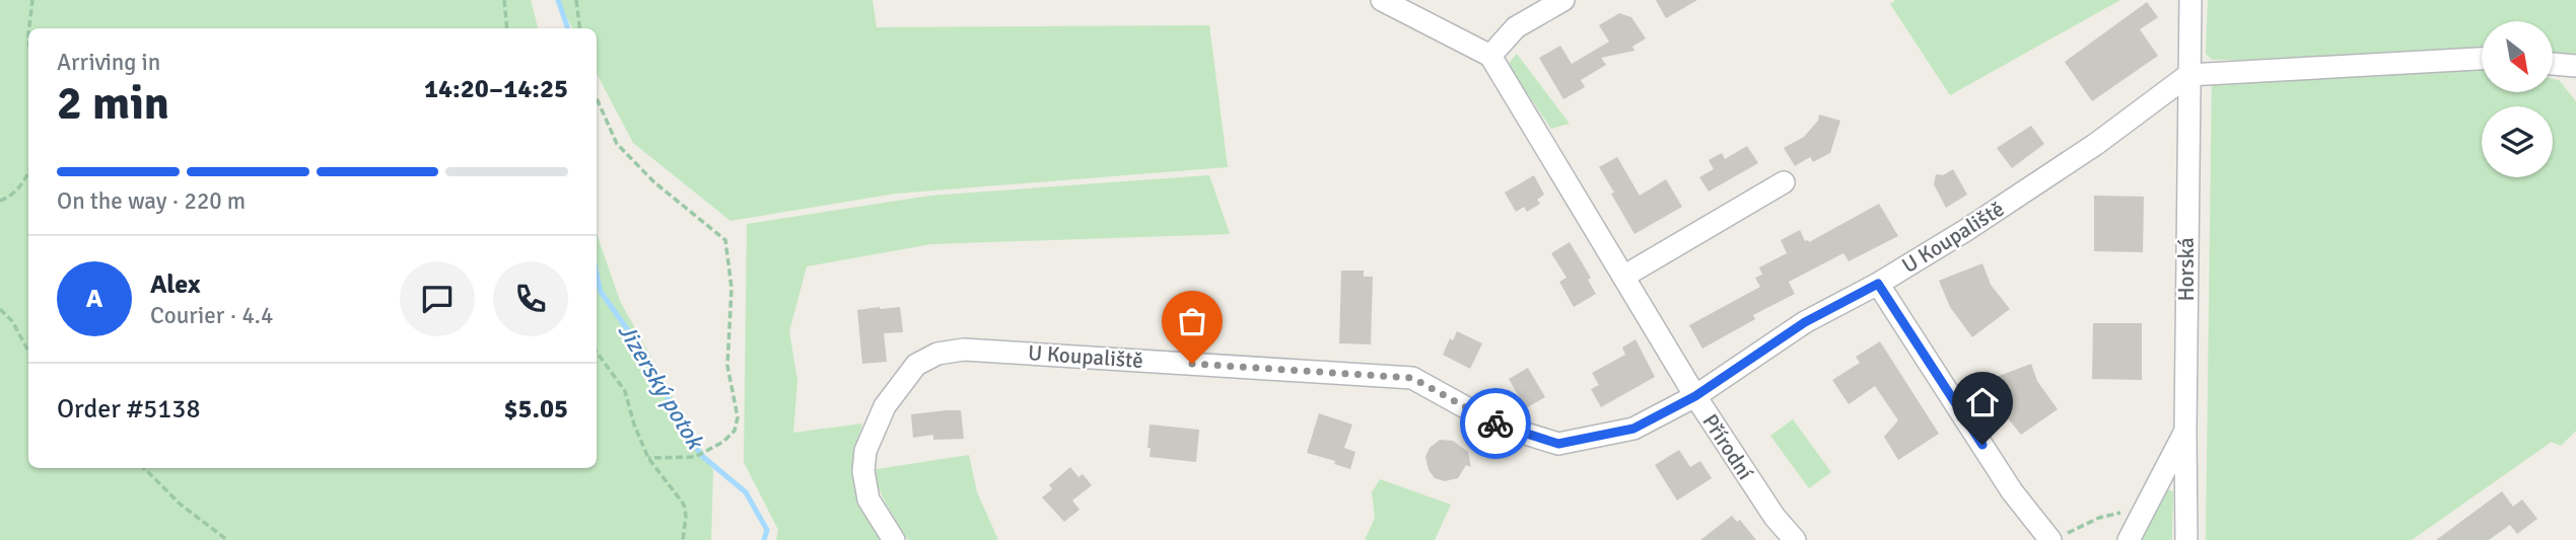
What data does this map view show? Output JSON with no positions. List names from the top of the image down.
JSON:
{
  "streets": {
    "street": ["U Koupaliště", "Horská", "Přírodní"]
  },
  "crossings": [
    ["U Koupaliště", "Horská"],
    ["U Koupaliště", "Přírodní"]
  ],
  "water": ["Jizerský potok"],
  "north": "bottom right",
  "page": {
    "heading": ["2 min", "Arriving in", "14:20–14:25"],
    "panel": [
      "Alex",
      "Courier · 4.4",
      "Order #5138",
      "$5.05"
    ],
    "bar": "On the way · 220 m",
    "round": "A"
  }
}
